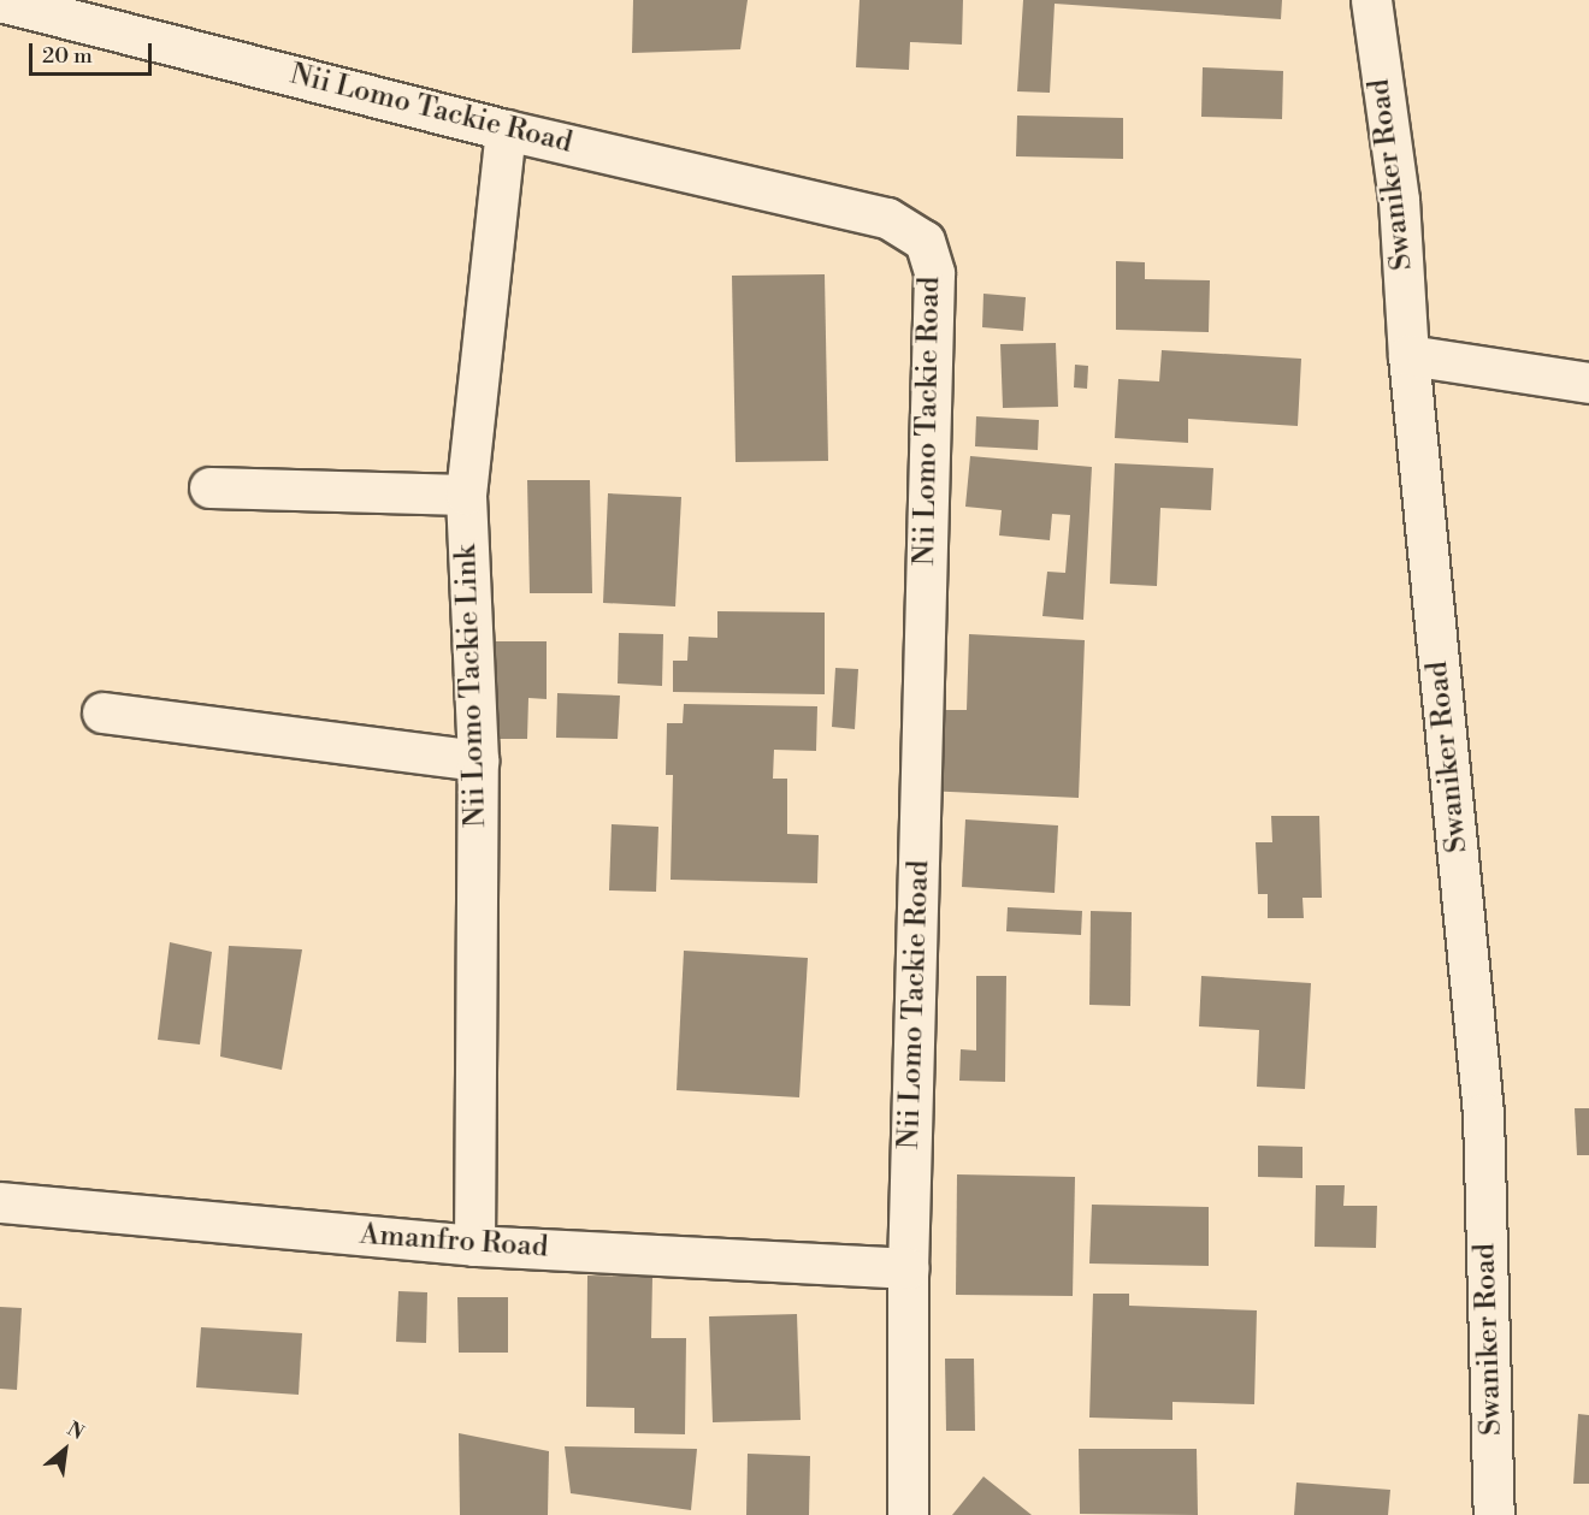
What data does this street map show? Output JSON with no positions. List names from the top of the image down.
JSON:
{
  "streets": {
    "street": [
      "Nii Lomo Tackie Road",
      "Swaniker Road",
      "Nii Lomo Tackie Link",
      "Amanfro Road"
    ]
  },
  "crossings": [
    ["Nii Lomo Tackie Road", "Nii Lomo Tackie Link"],
    ["Nii Lomo Tackie Road", "Amanfro Road"],
    ["Nii Lomo Tackie Link", "Amanfro Road"]
  ],
  "scale_bar": "20 m",
  "north": "top right"
}
